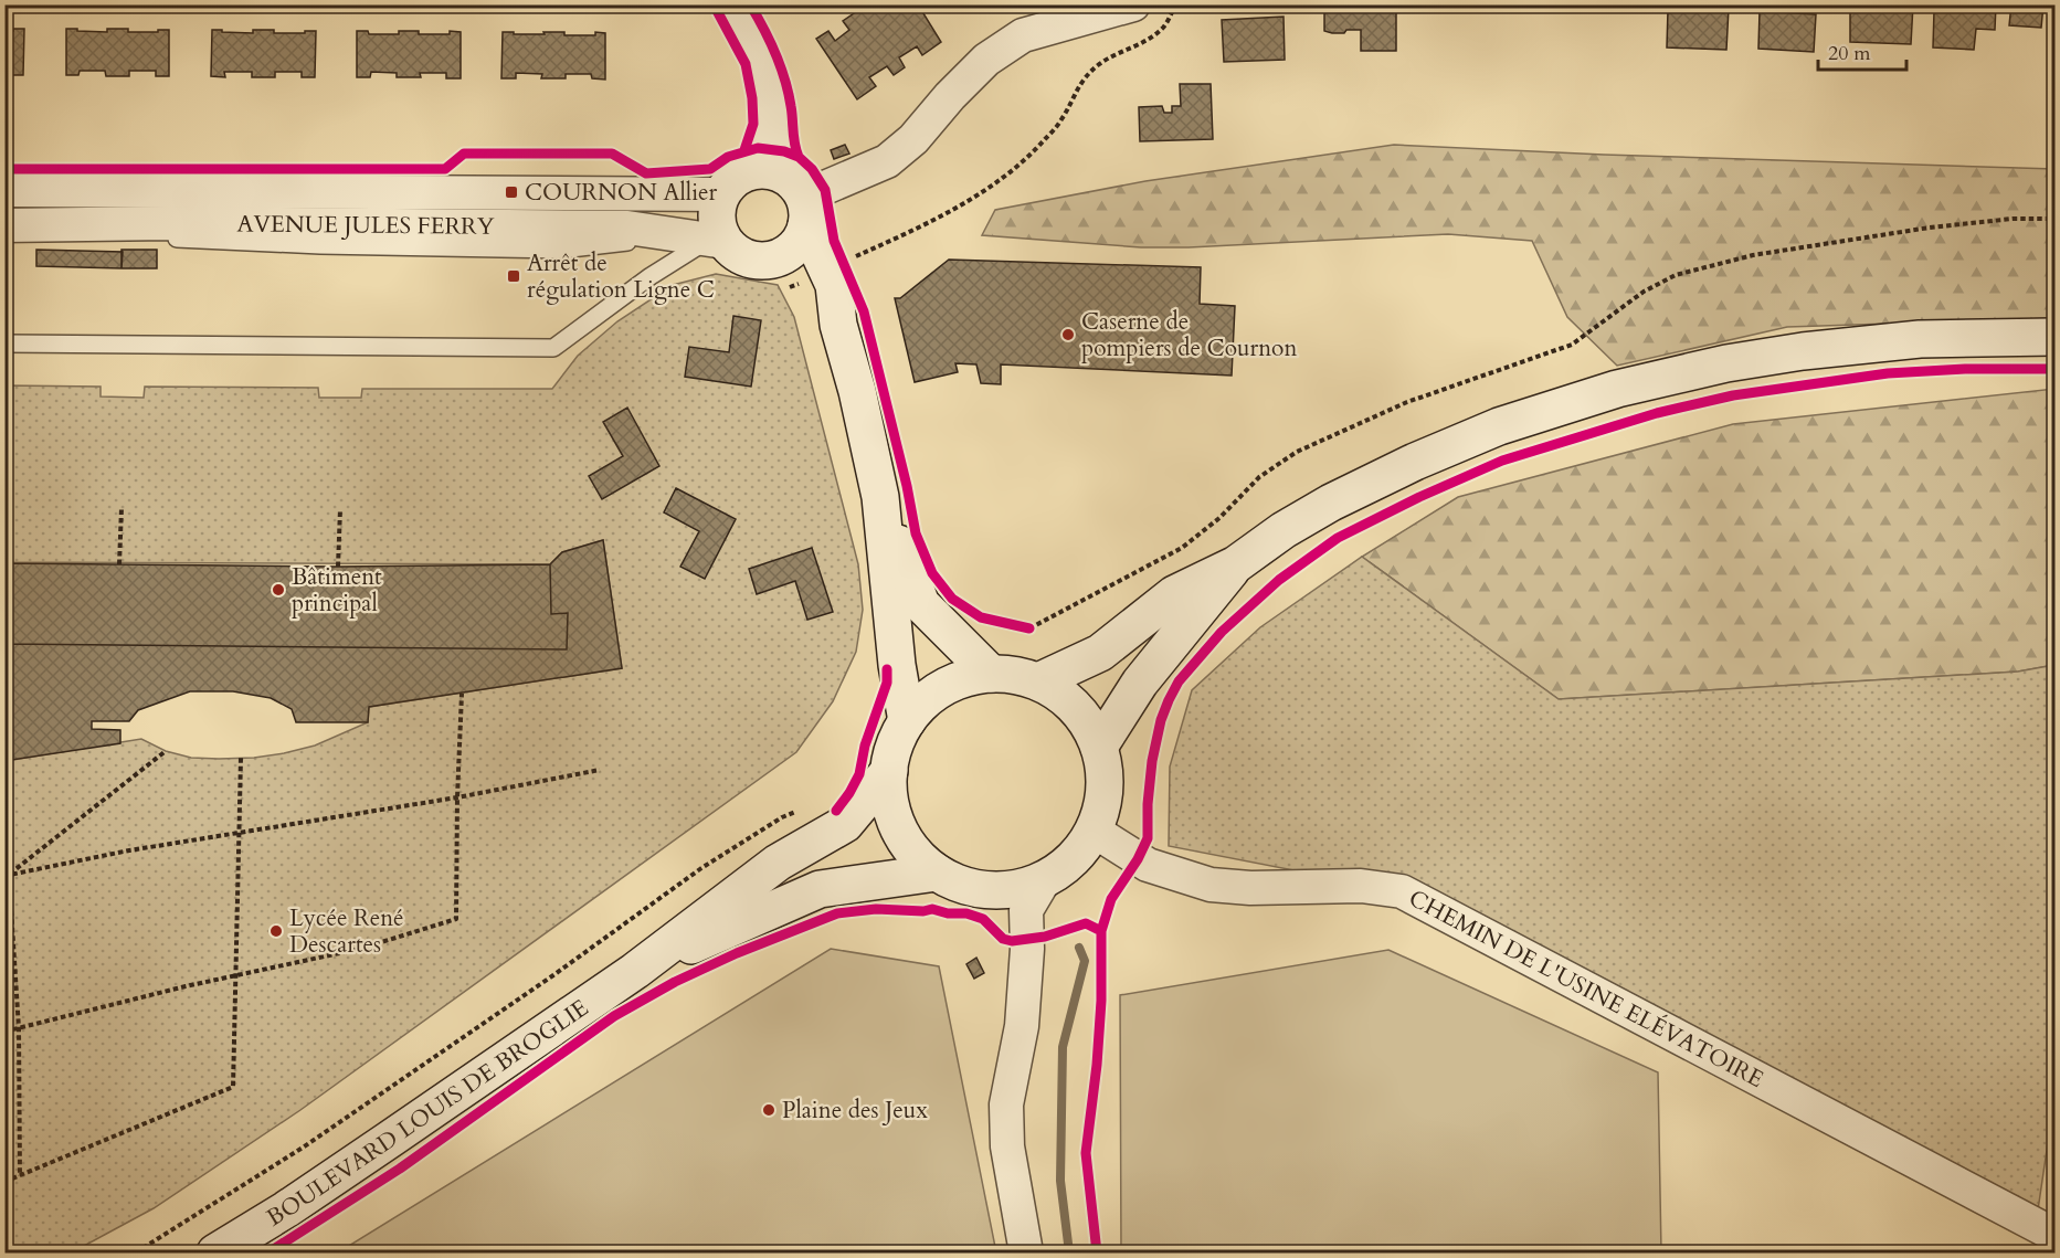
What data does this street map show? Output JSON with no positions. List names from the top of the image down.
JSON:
{
  "streets": {
    "main road": ["BOULEVARD LOUIS DE BROGLIE"],
    "street": ["AVENUE JULES FERRY", "CHEMIN DE L'USINE ELÉVATOIRE"]
  },
  "crossings": [
    ["CHEMIN DE L'USINE ELÉVATOIRE", "BOULEVARD LOUIS DE BROGLIE"]
  ],
  "places": {
    "transit": ["COURNON Allier", "Arrêt de régulation Ligne C"],
    "other": [
      "Caserne de pompiers de Cournon",
      "Bâtiment principal",
      "Lycée René Descartes",
      "Plaine des Jeux"
    ]
  },
  "scale_bar": "20 m"
}
